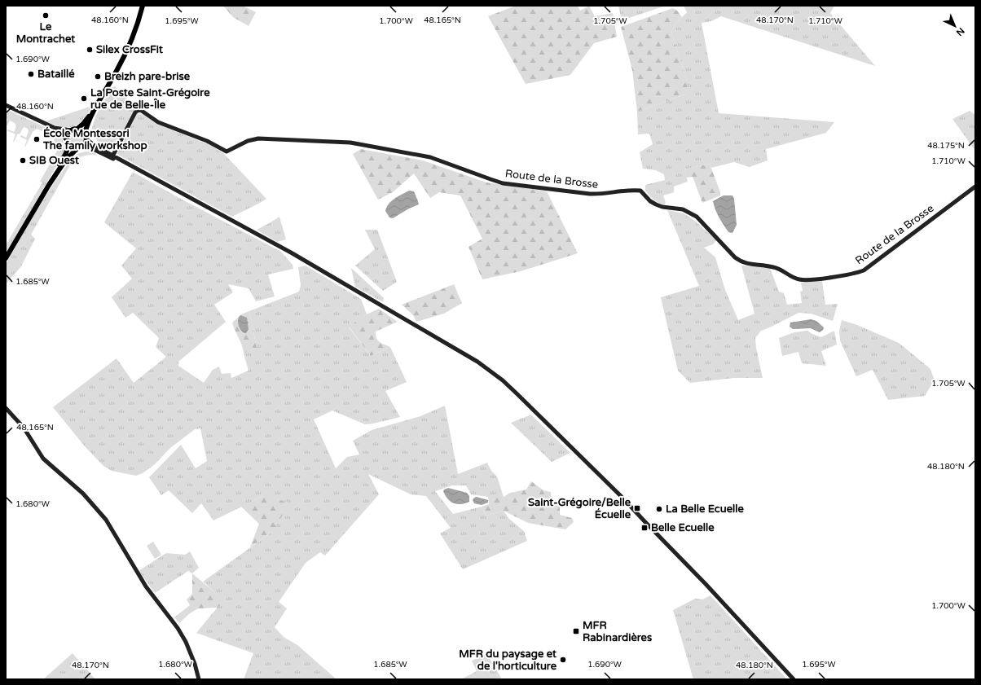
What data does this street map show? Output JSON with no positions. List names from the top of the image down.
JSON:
{
  "streets": {
    "street": ["Route de la Brosse"]
  },
  "places": {
    "other": [
      "Le Montrachet",
      "Silex CrossFit",
      "Bataillé",
      "Breizh pare-brise",
      "La Poste Saint-Grégoire rue de Belle-Île",
      "École Montessori The family workshop",
      "SIB Ouest",
      "La Belle Ecuelle",
      "MFR du paysage et de l'horticulture"
    ],
    "transit": ["Saint-Grégoire/Belle Écuelle", "Belle Ecuelle", "MFR Rabinardières"]
  },
  "north": "bottom right",
  "coordinates": [
    "48.160°N",
    "48.165°N",
    "48.170°N",
    "1.695°W",
    "1.700°W",
    "1.705°W",
    "1.710°W",
    "1.690°W",
    "48.175°N",
    "1.685°W",
    "48.180°N",
    "1.680°W"
  ]
}
